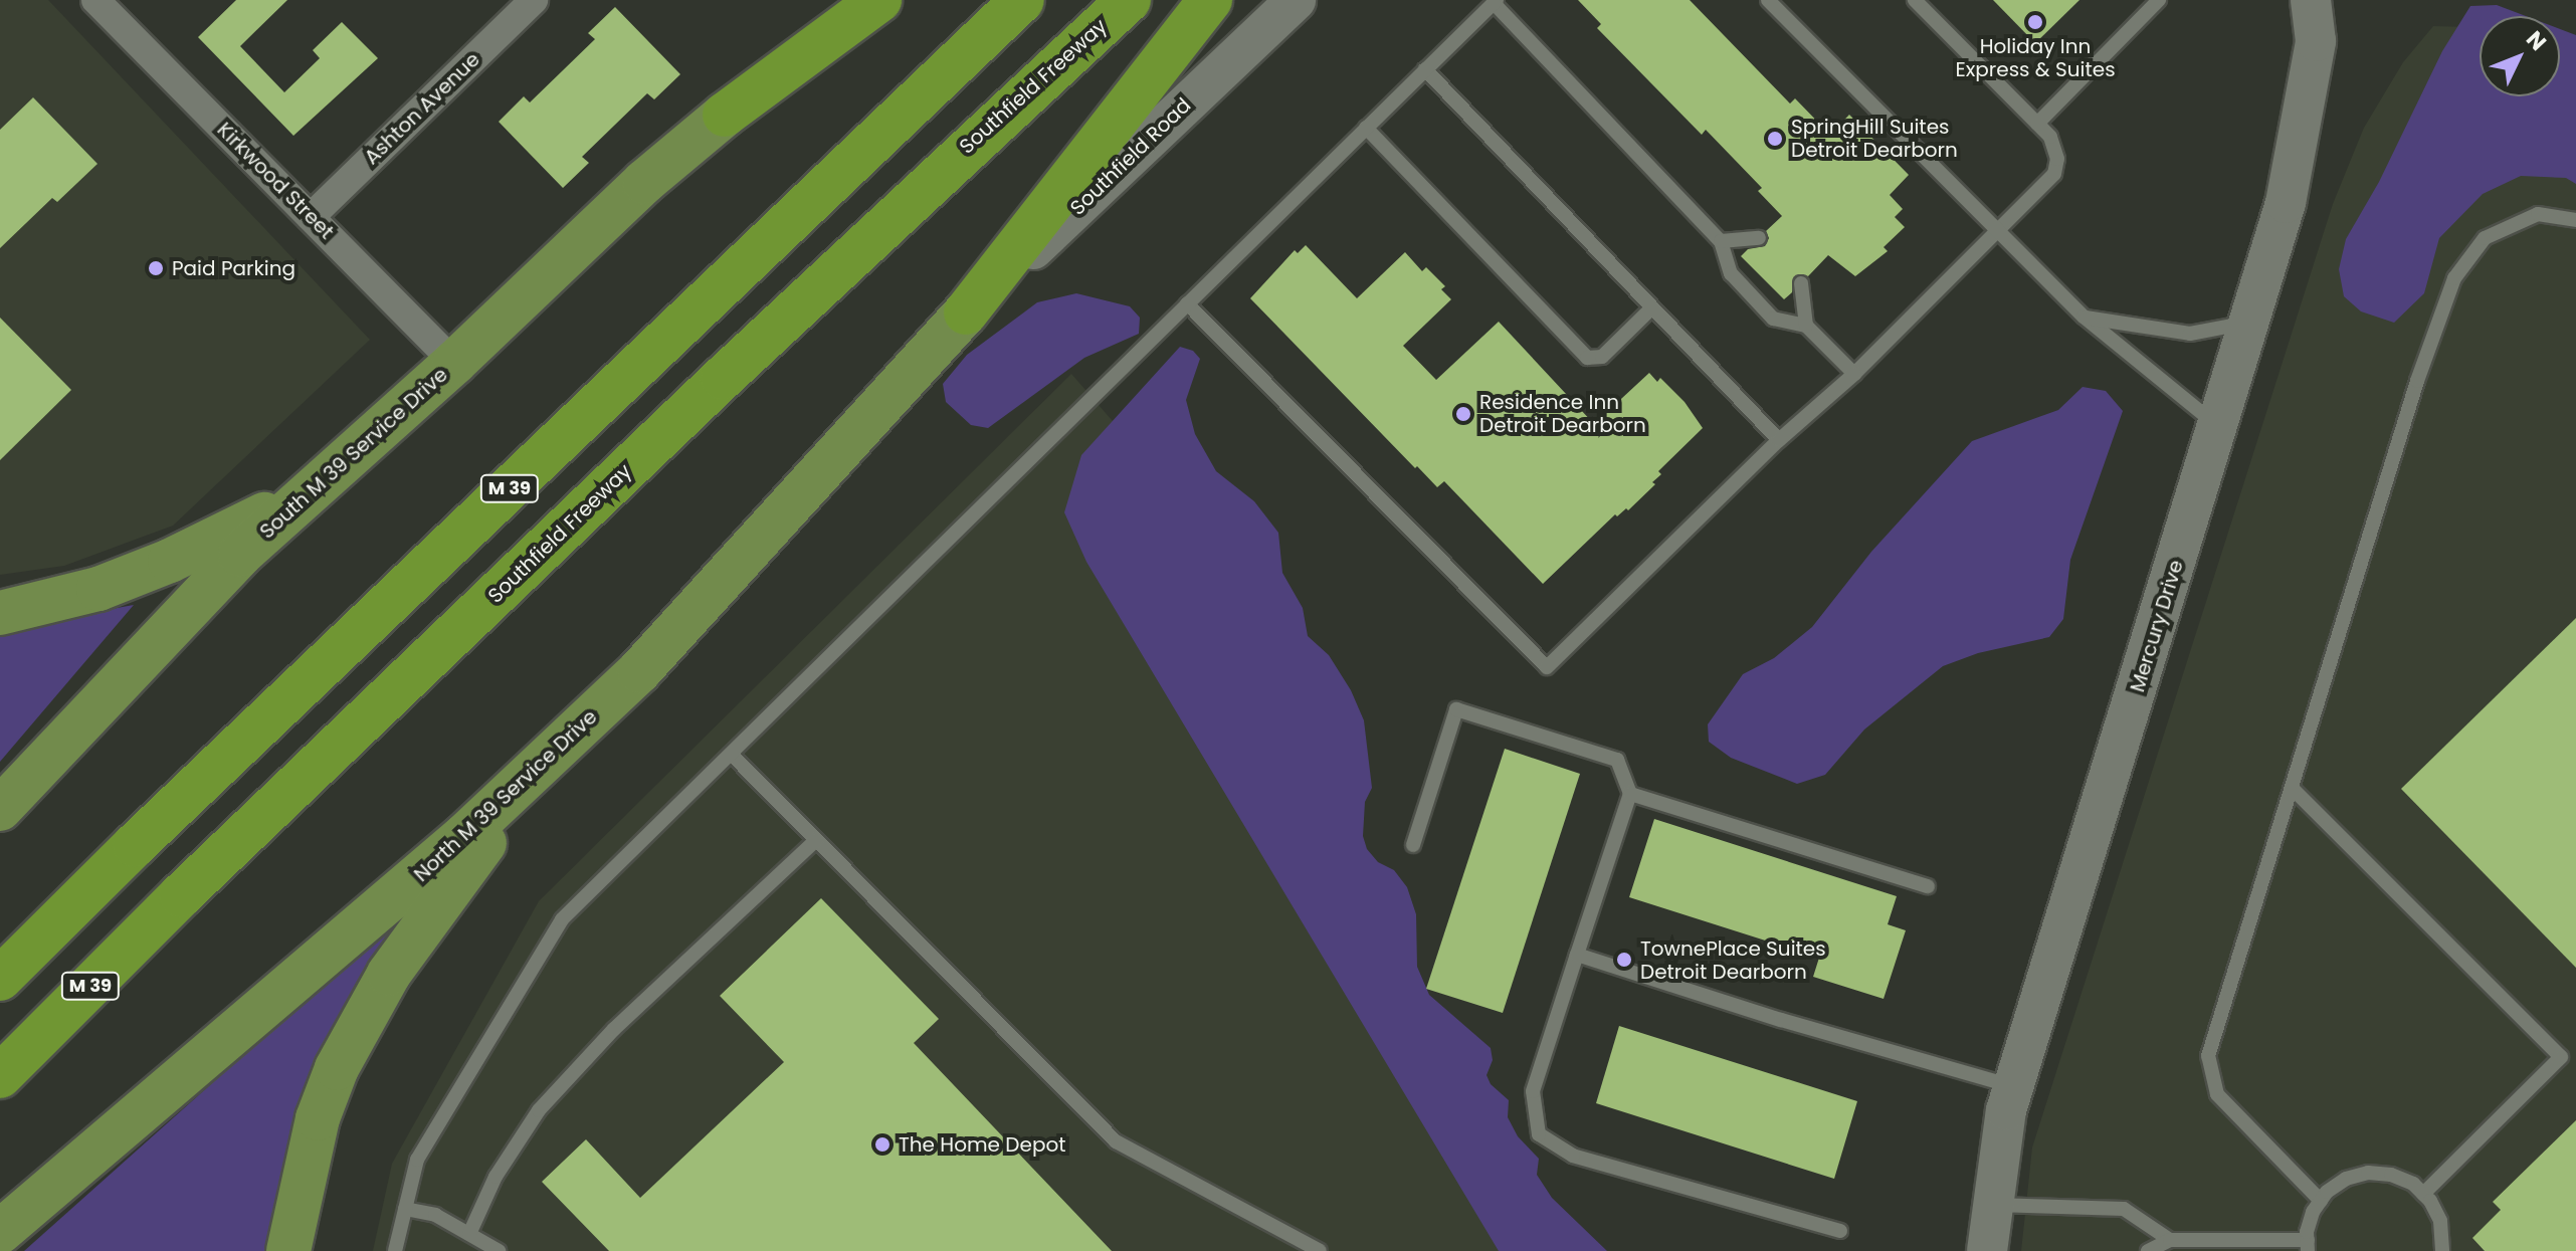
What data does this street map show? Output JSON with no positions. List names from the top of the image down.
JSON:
{
  "streets": {
    "highway": ["Southfield Freeway", "M 39"],
    "main road": ["South M 39 Service Drive", "North M 39 Service Drive"],
    "street": [
      "Ashton Avenue",
      "Southfield Road",
      "Kirkwood Street",
      "Mercury Drive"
    ]
  },
  "crossings": [
    ["Ashton Avenue", "Kirkwood Street"],
    ["Southfield Road", "North M 39 Service Drive"],
    ["Kirkwood Street", "South M 39 Service Drive"]
  ],
  "places": [
    "Holiday Inn Express & Suites",
    "SpringHill Suites Detroit Dearborn",
    "Paid Parking",
    "Residence Inn Detroit Dearborn",
    "TownePlace Suites Detroit Dearborn",
    "The Home Depot"
  ],
  "north": "top right"
}
